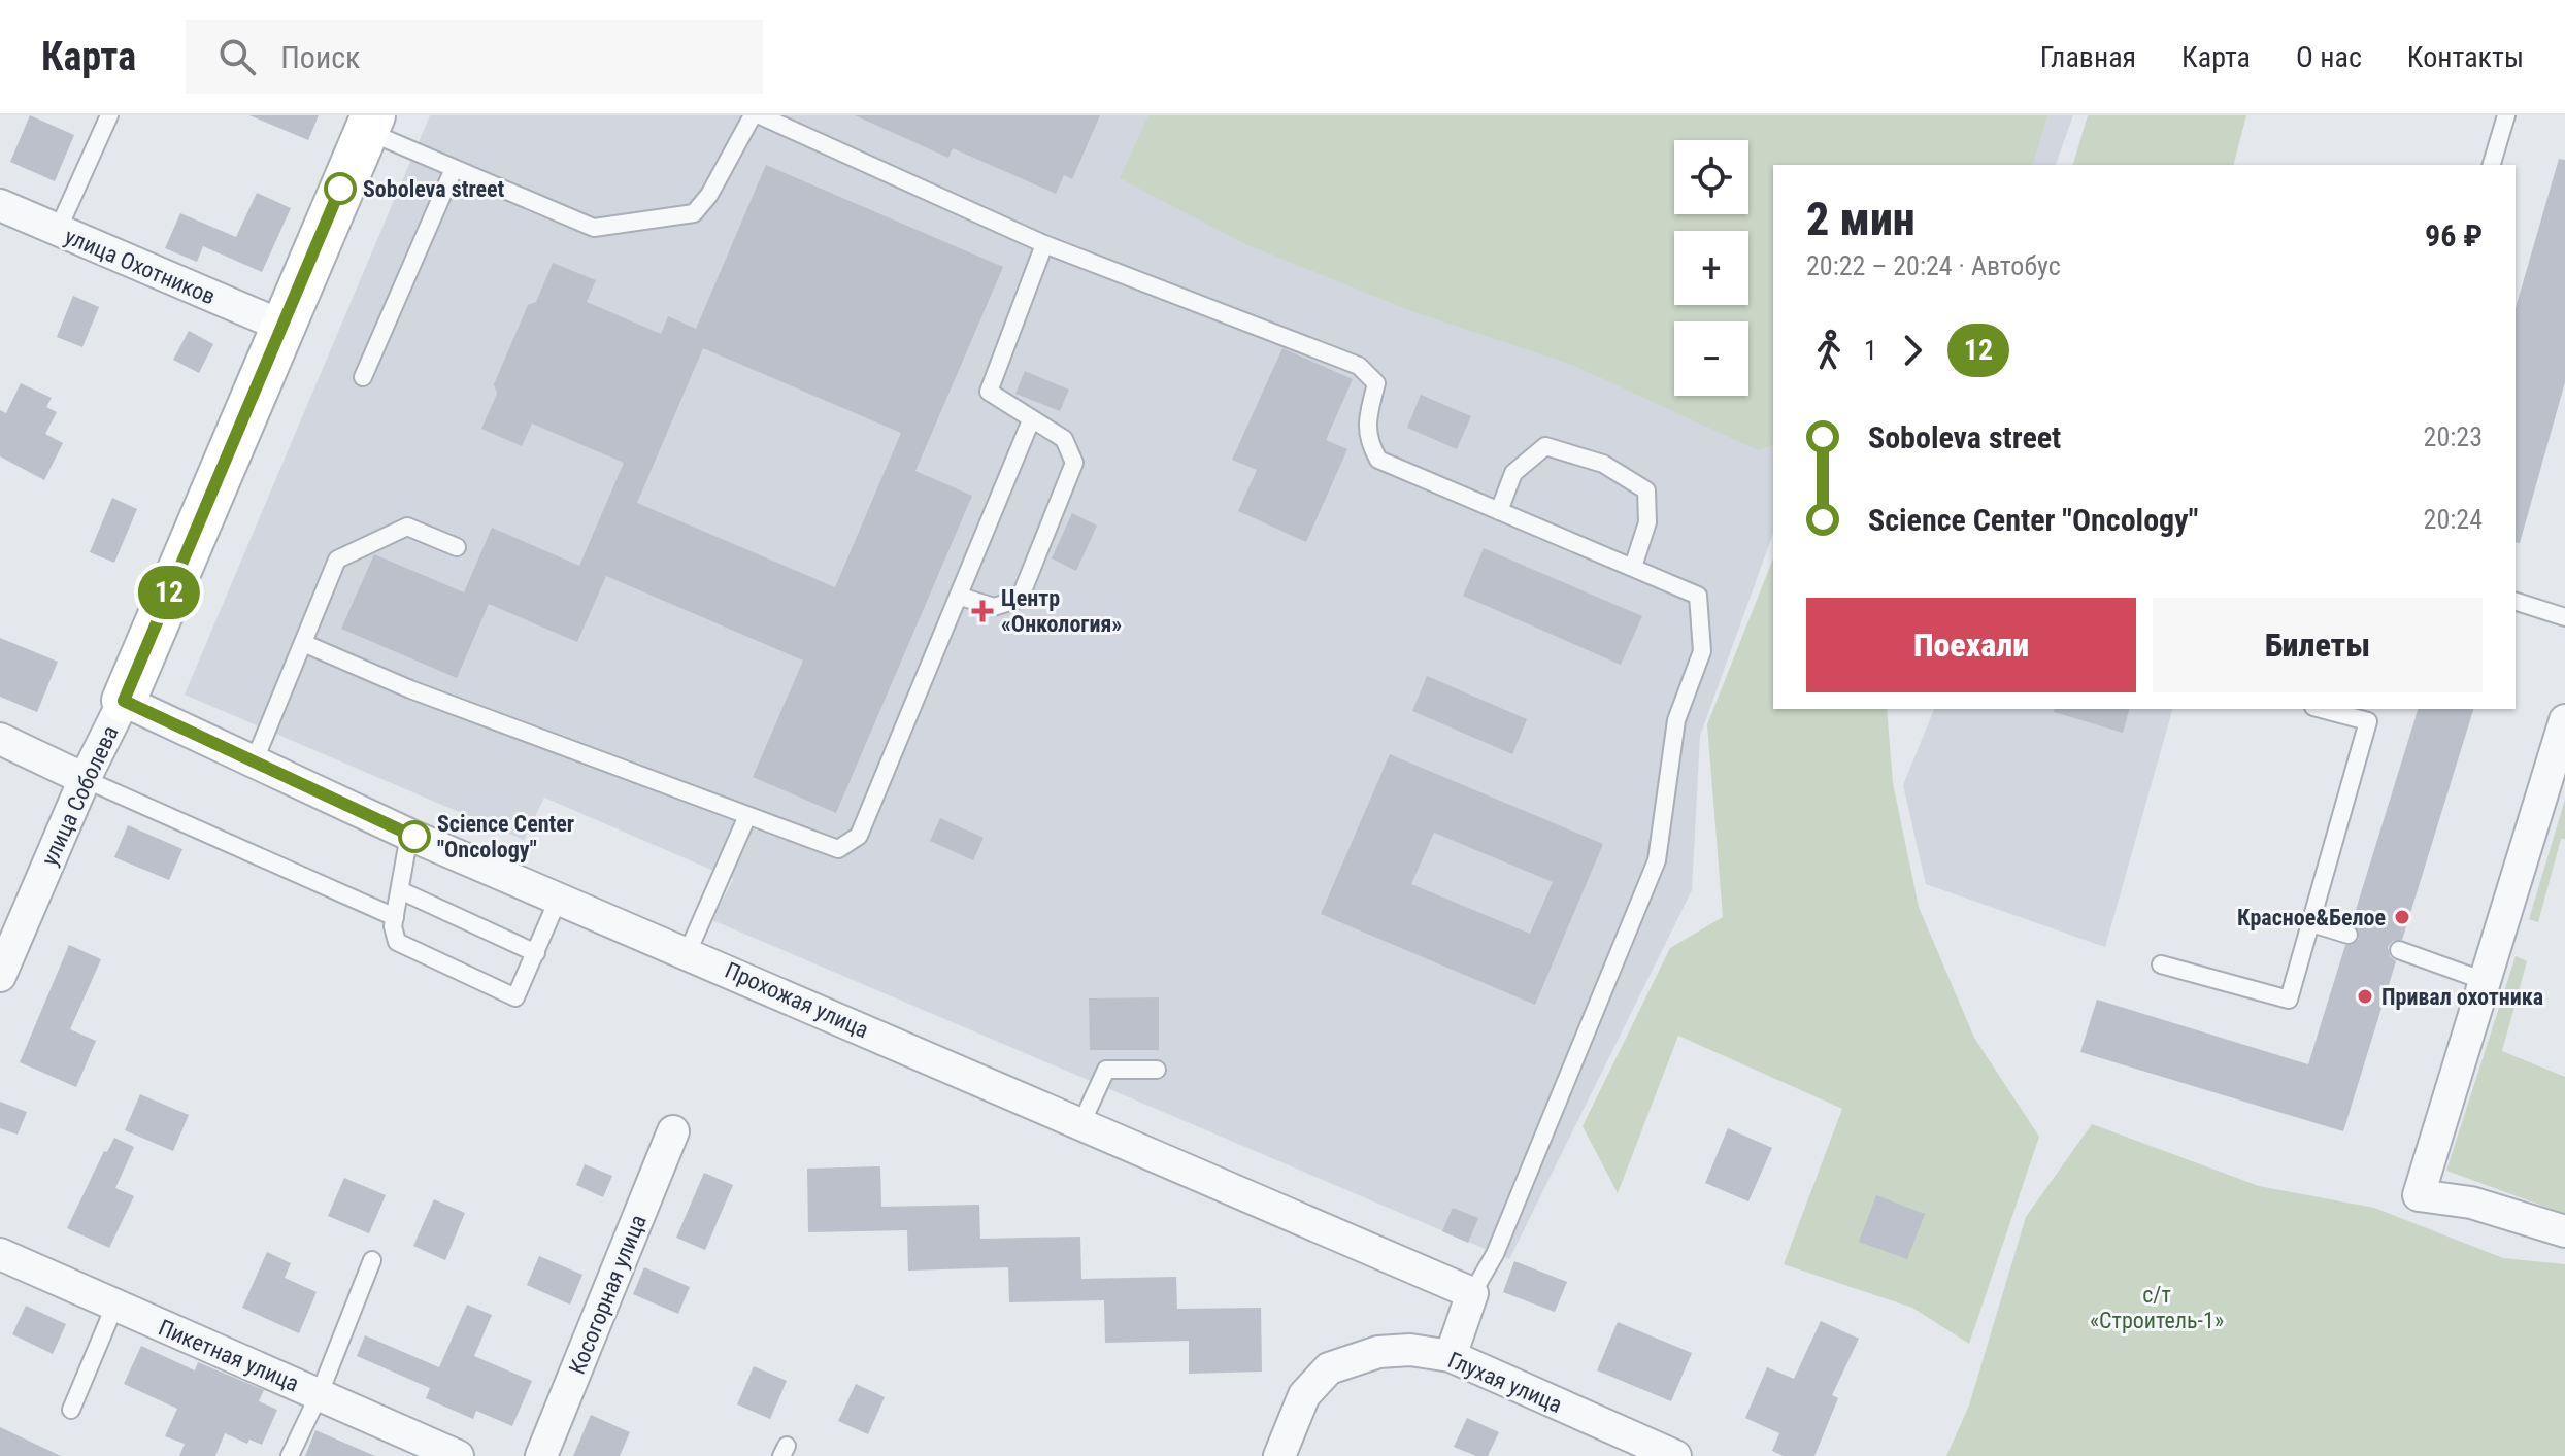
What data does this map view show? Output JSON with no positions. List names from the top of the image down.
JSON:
{
  "streets": {
    "street": [
      "улица Охотников",
      "улица Соболева",
      "Прохожая улица",
      "Косогорная улица",
      "Пикетная улица",
      "Глухая улица"
    ]
  },
  "crossings": [
    ["улица Охотников", "улица Соболева"],
    ["улица Соболева", "Прохожая улица"]
  ],
  "parks": ["с/т «Строитель-1»"],
  "places": {
    "other": [
      "Soboleva street",
      "Science Center \"Oncology\"",
      "Красное&Белое",
      "Привал охотника"
    ],
    "health": ["Центр «Онкология»"]
  },
  "lines": ["bus line 12"],
  "page": {
    "header": "Карта",
    "search": "Поиск",
    "nav": [
      "Главная",
      "Карта",
      "О нас",
      "Контакты"
    ],
    "on_map": "12",
    "map_buttons": ["+", "−"],
    "heading": ["2 мин", "20:22 – 20:24 · Автобус", "96 ₽"],
    "legs": ["1", "12"],
    "list": [
      {
        "name": "Soboleva street",
        "value": "20:23"
      },
      {
        "name": "Science Center \"Oncology\"",
        "value": "20:24"
      }
    ],
    "buttons": ["Поехали", "Билеты"]
  }
}
